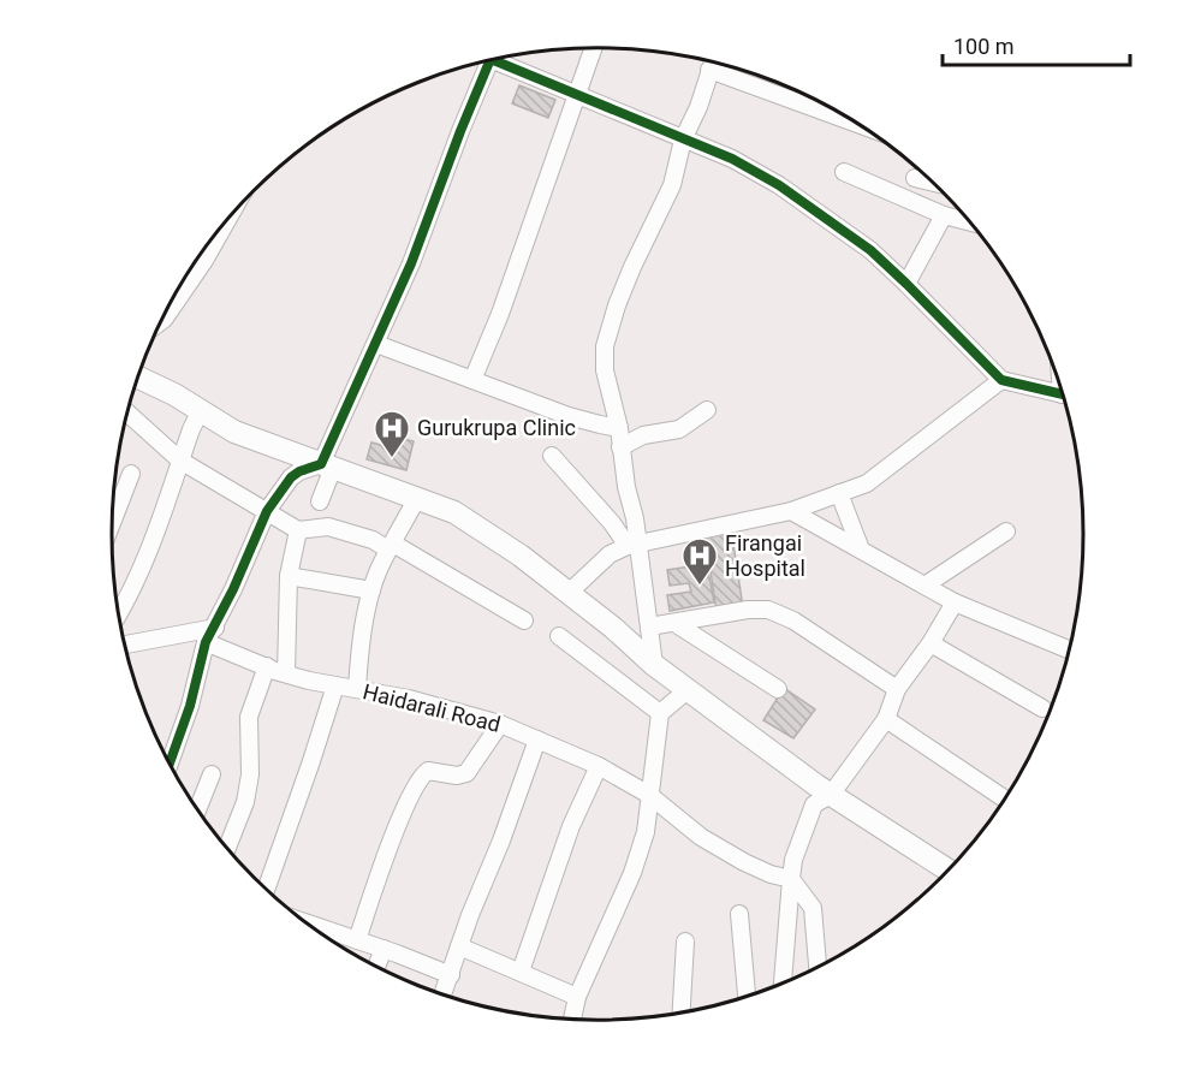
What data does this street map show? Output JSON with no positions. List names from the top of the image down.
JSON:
{
  "streets": {
    "street": ["Haidarali Road"]
  },
  "places": {
    "hospital": ["Gurukrupa Clinic", "Firangai Hospital"]
  },
  "scale_bar": "100 m"
}
